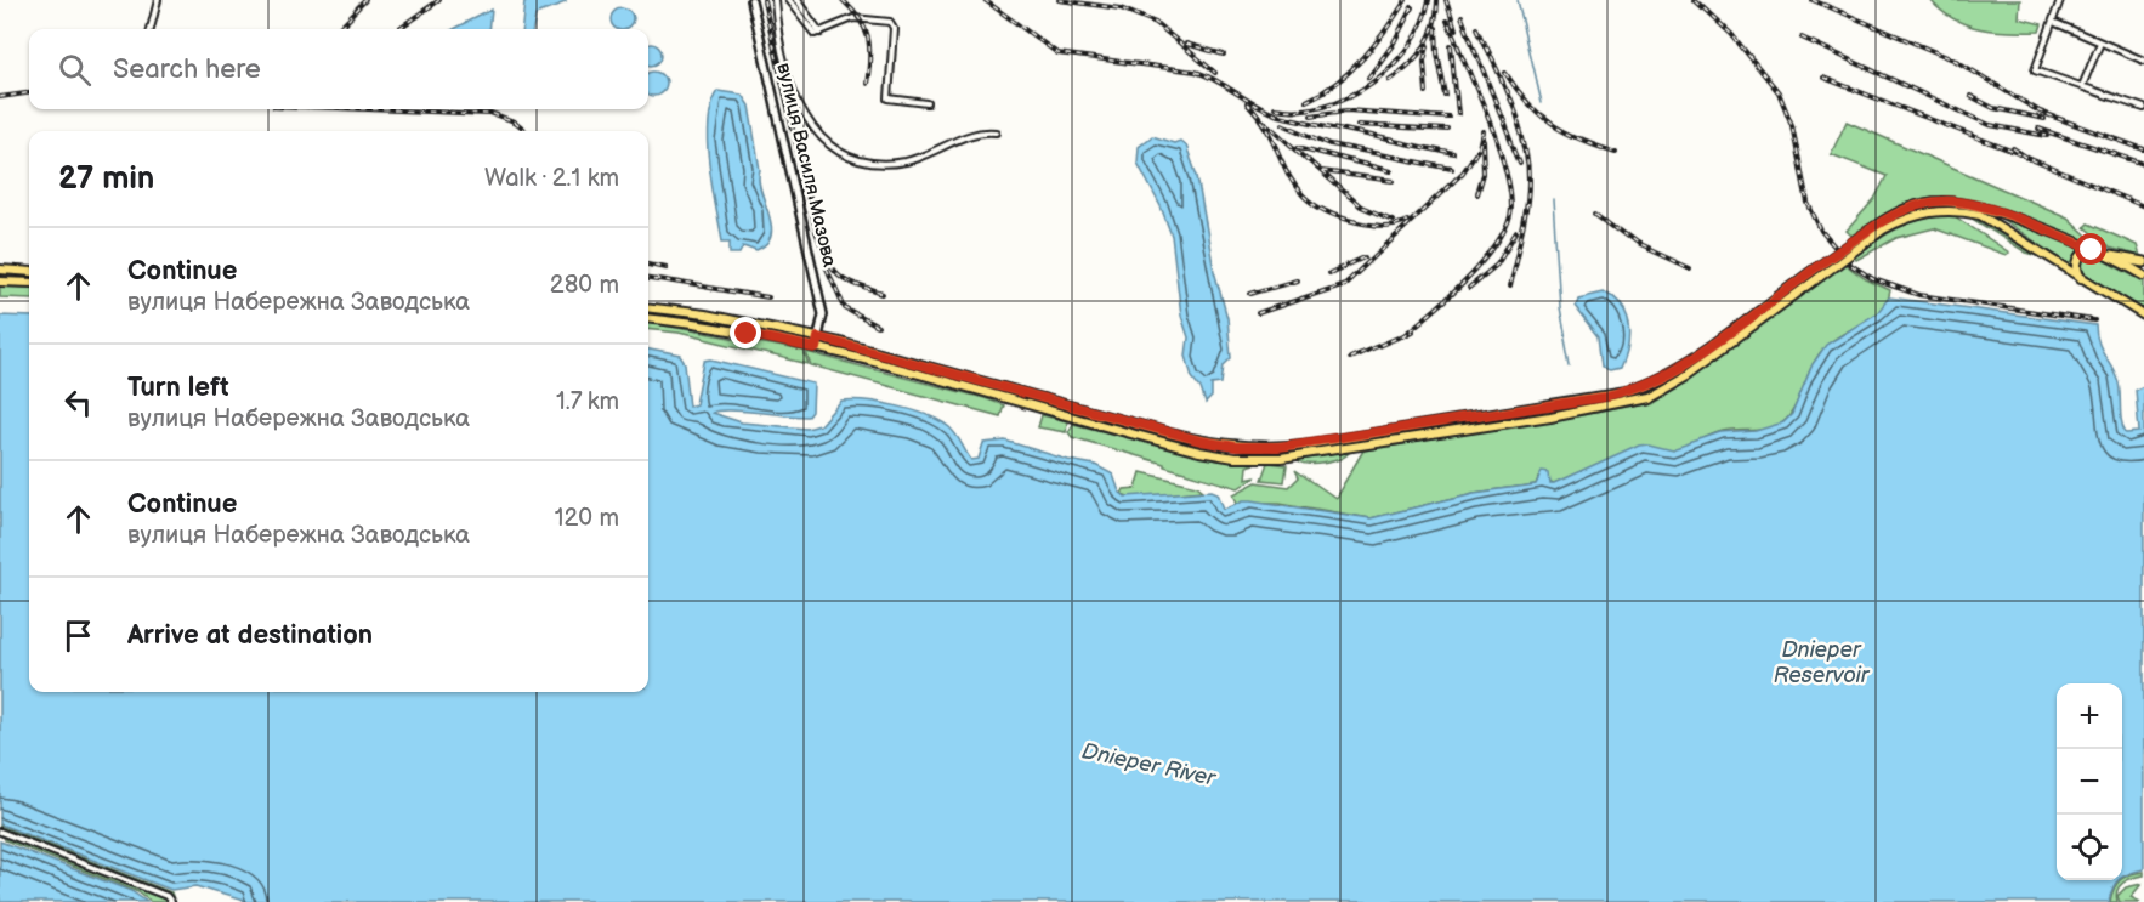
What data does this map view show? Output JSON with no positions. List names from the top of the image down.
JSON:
{
  "streets": {
    "street": ["вулиця Василя Мазова"]
  },
  "water": ["Dnieper Reservoir", "Dnieper River"],
  "page": {
    "search": "Search here",
    "heading": ["27 min", "Walk · 2.1 km"],
    "list": [
      ["Continue", "вулиця Набережна Заводська", "280 m"],
      ["Turn left", "вулиця Набережна Заводська", "1.7 km"],
      ["Continue", "вулиця Набережна Заводська", "120 m"],
      "Arrive at destination"
    ],
    "map_buttons": ["+", "−"]
  }
}
